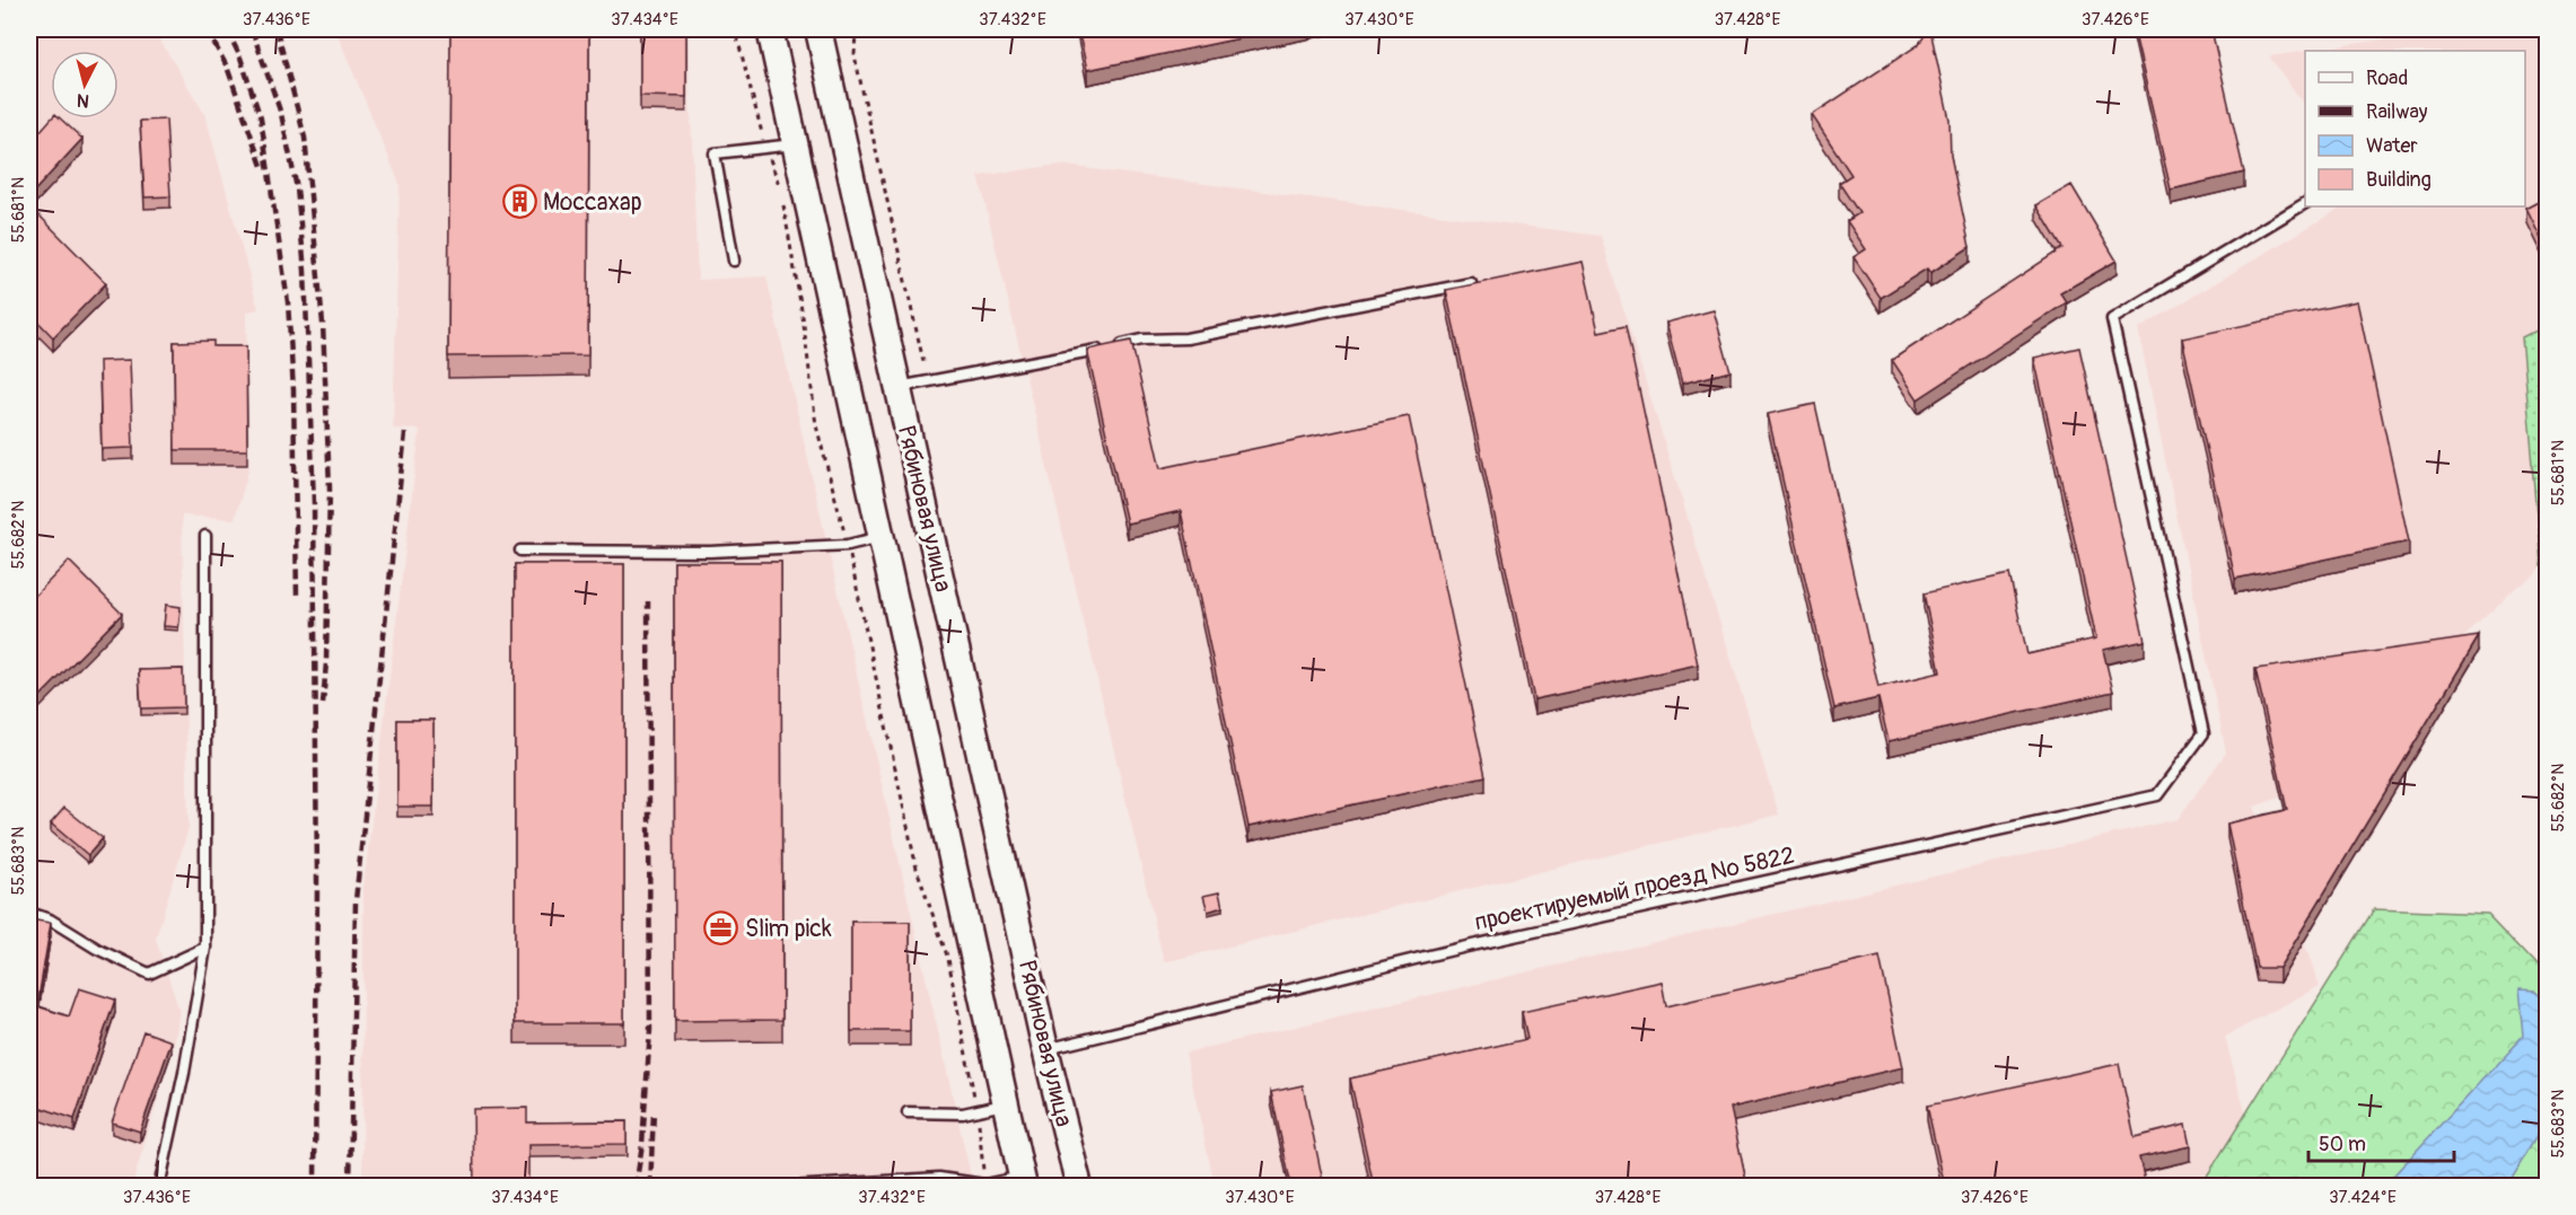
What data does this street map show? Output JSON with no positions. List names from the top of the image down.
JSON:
{
  "streets": {
    "main road": ["Рябиновая улица"],
    "lane": ["проектируемый проезд № 5822"]
  },
  "crossings": [
    ["Рябиновая улица", "проектируемый проезд № 5822"]
  ],
  "places": {
    "building": ["Моссахар"],
    "office": ["Slim pick"]
  },
  "legend": [
    "Road",
    "Railway",
    "Water",
    "Building"
  ],
  "scale_bar": "50 m",
  "north": "bottom",
  "coordinates": [
    "37.436°E",
    "37.434°E",
    "37.432°E",
    "37.430°E",
    "37.428°E",
    "37.426°E",
    "55.681°N",
    "55.682°N",
    "55.683°N",
    "37.424°E"
  ]
}
